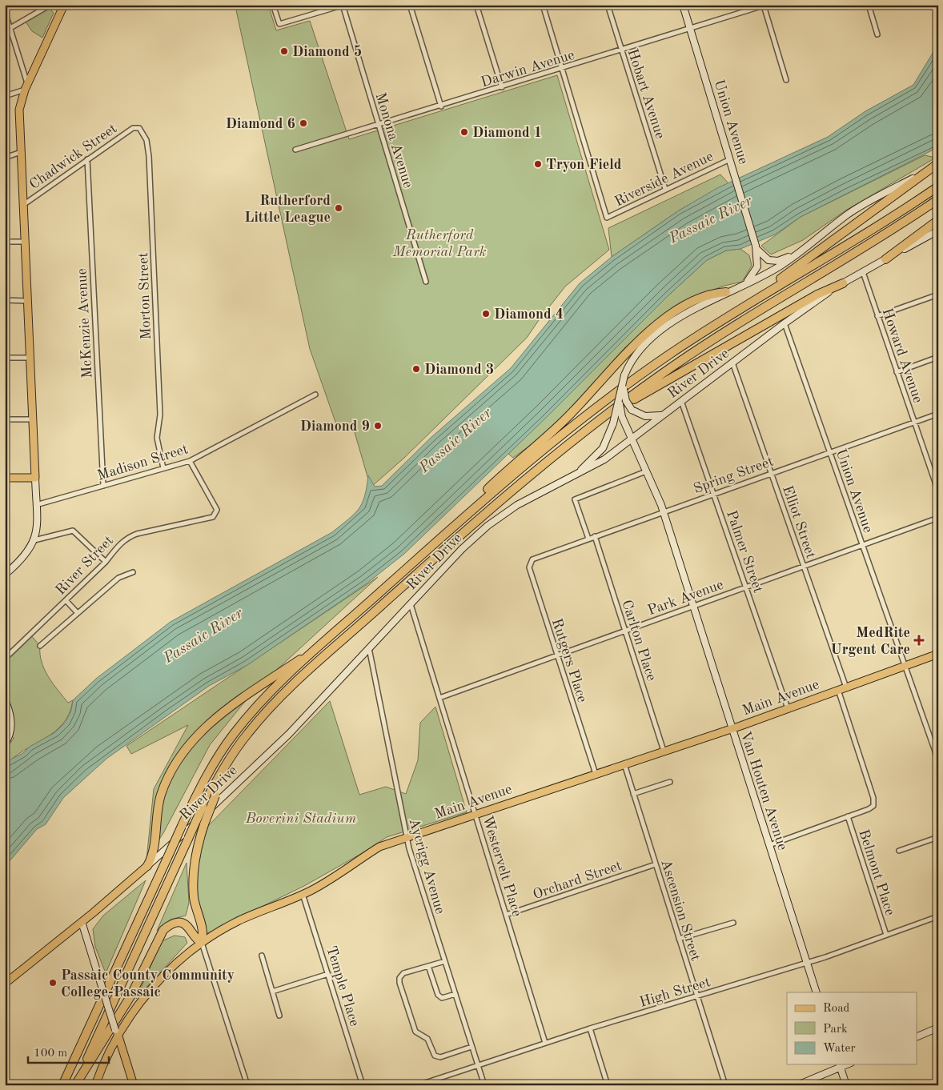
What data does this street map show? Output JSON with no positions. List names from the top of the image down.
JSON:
{
  "streets": {
    "main road": [
      "Union Avenue",
      "River Drive",
      "Main Avenue",
      "Van Houten Avenue"
    ],
    "street": [
      "Darwin Avenue",
      "Hobart Avenue",
      "Monona Avenue",
      "Chadwick Street",
      "Riverside Avenue",
      "Morton Street",
      "McKenzie Avenue",
      "Howard Avenue",
      "Madison Street",
      "Spring Street",
      "Elliot Street",
      "Palmer Street",
      "River Street",
      "Park Avenue",
      "Carlton Place",
      "Rutgers Place",
      "Aycrigg Avenue",
      "Westervelt Place",
      "Belmont Place",
      "Orchard Street",
      "Ascension Street",
      "Temple Place",
      "High Street"
    ]
  },
  "crossings": [
    ["Darwin Avenue", "Hobart Avenue"],
    ["Darwin Avenue", "Union Avenue"],
    ["Darwin Avenue", "Monona Avenue"],
    ["Darwin Avenue", "Riverside Avenue"],
    ["Hobart Avenue", "Riverside Avenue"],
    ["Union Avenue", "Riverside Avenue"],
    ["Union Avenue", "River Drive"],
    ["Union Avenue", "Spring Street"],
    ["Union Avenue", "Park Avenue"],
    ["Union Avenue", "Main Avenue"],
    ["Chadwick Street", "Morton Street"],
    ["Chadwick Street", "McKenzie Avenue"],
    ["Morton Street", "Madison Street"],
    ["McKenzie Avenue", "Madison Street"],
    ["Howard Avenue", "River Drive"],
    ["Howard Avenue", "Spring Street"],
    ["River Drive", "Elliot Street"],
    ["River Drive", "Palmer Street"],
    ["River Drive", "Van Houten Avenue"],
    ["River Drive", "Aycrigg Avenue"],
    ["River Drive", "Westervelt Place"],
    ["Madison Street", "River Street"],
    ["Spring Street", "Elliot Street"],
    ["Spring Street", "Palmer Street"],
    ["Spring Street", "Carlton Place"],
    ["Spring Street", "Rutgers Place"],
    ["Spring Street", "Van Houten Avenue"],
    ["Elliot Street", "Park Avenue"],
    ["Elliot Street", "Main Avenue"],
    ["Palmer Street", "Park Avenue"],
    ["Palmer Street", "Main Avenue"],
    ["Park Avenue", "Carlton Place"],
    ["Park Avenue", "Rutgers Place"],
    ["Park Avenue", "Van Houten Avenue"],
    ["Park Avenue", "Westervelt Place"],
    ["Carlton Place", "Main Avenue"],
    ["Rutgers Place", "Main Avenue"],
    ["Main Avenue", "Van Houten Avenue"],
    ["Main Avenue", "Aycrigg Avenue"],
    ["Main Avenue", "Westervelt Place"],
    ["Main Avenue", "Ascension Street"],
    ["Main Avenue", "Temple Place"],
    ["Van Houten Avenue", "High Street"],
    ["Aycrigg Avenue", "High Street"],
    ["Westervelt Place", "Orchard Street"],
    ["Westervelt Place", "High Street"],
    ["Belmont Place", "High Street"],
    ["Orchard Street", "Ascension Street"],
    ["Ascension Street", "High Street"]
  ],
  "water": ["Passaic River"],
  "parks": ["Rutherford Memorial Park", "Boverini Stadium"],
  "places": {
    "other": [
      "Diamond 5",
      "Diamond 6",
      "Diamond 1",
      "Tryon Field",
      "Rutherford Little League",
      "Diamond 4",
      "Diamond 3",
      "Diamond 9",
      "Passaic County Community College-Passaic"
    ],
    "health": ["MedRite Urgent Care"]
  },
  "legend": ["Road", "Park", "Water"],
  "scale_bar": "100 m"
}
